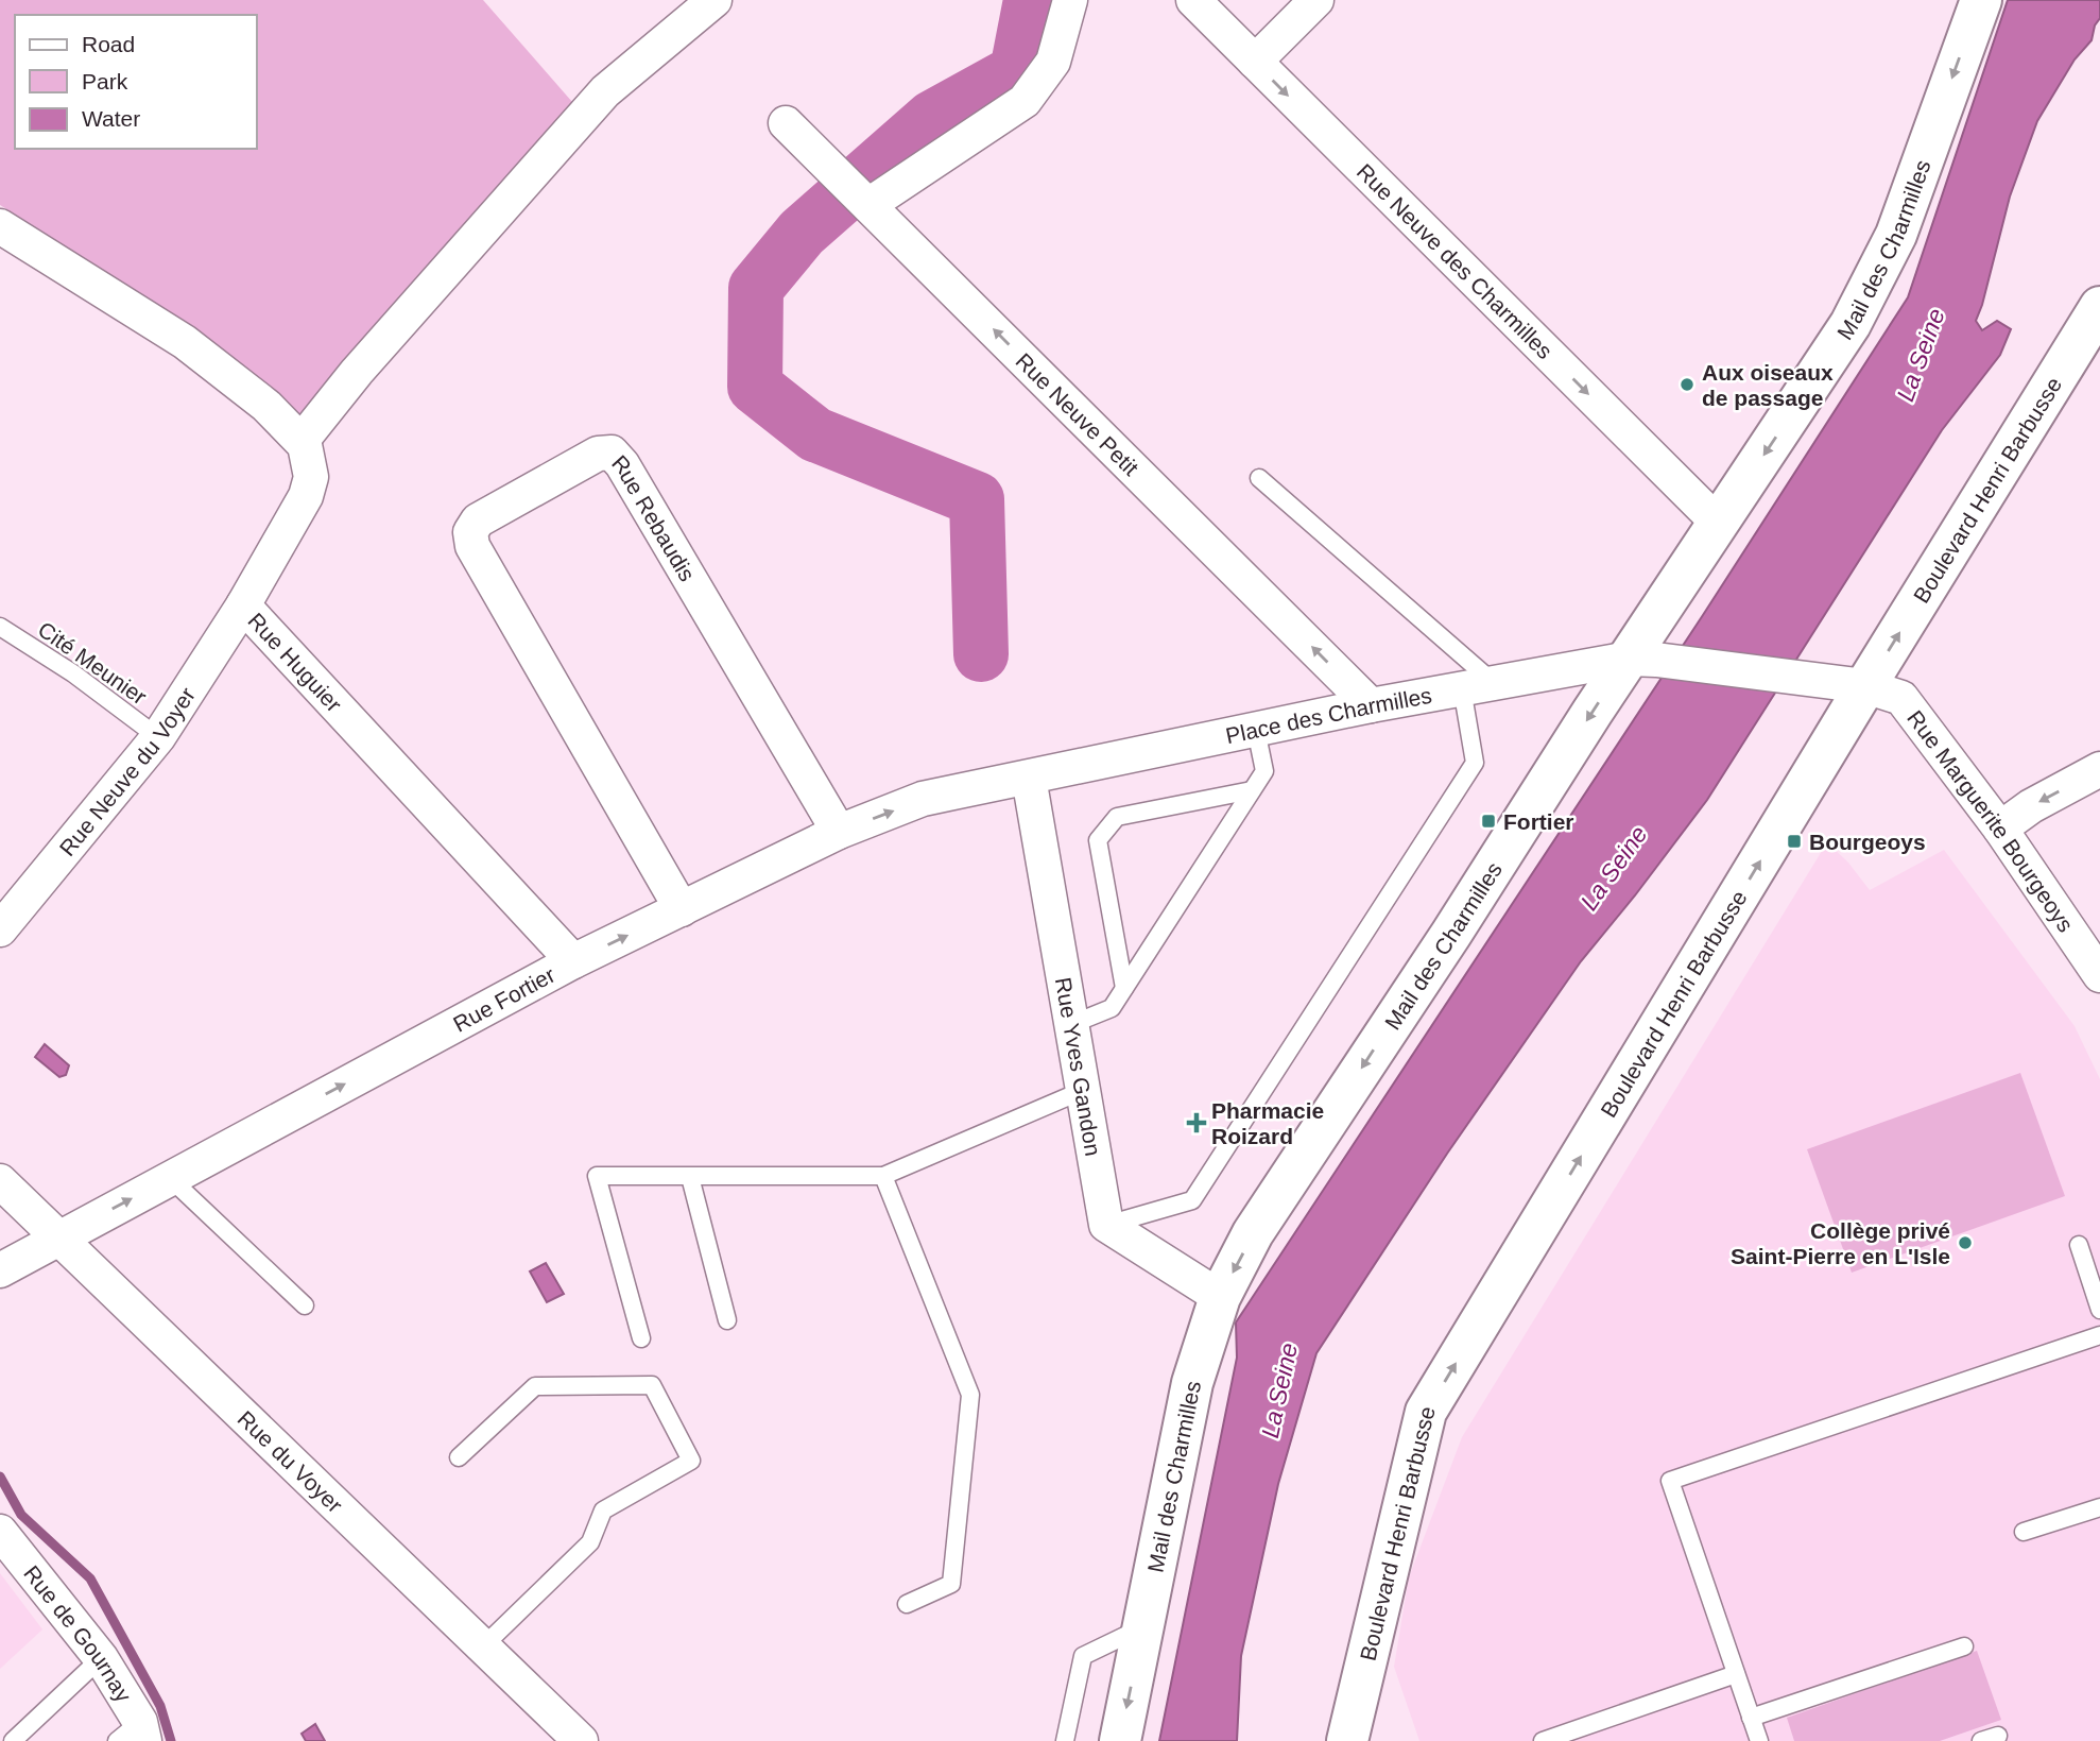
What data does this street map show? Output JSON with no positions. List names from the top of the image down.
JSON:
{
  "streets": {
    "main road": ["Mail des Charmilles", "Boulevard Henri Barbusse"],
    "street": [
      "Rue Neuve des Charmilles",
      "Rue Neuve Petit",
      "Rue Rebaudis",
      "Rue Huguier",
      "Place des Charmilles",
      "Rue Neuve du Voyer",
      "Rue Marguerite Bourgeoys",
      "Rue Fortier",
      "Rue Yves Gandon",
      "Rue du Voyer",
      "Rue de Gournay"
    ],
    "lane": ["Cité Meunier"]
  },
  "crossings": [
    ["Mail des Charmilles", "Rue Neuve des Charmilles"],
    ["Mail des Charmilles", "Place des Charmilles"],
    ["Rue Neuve Petit", "Place des Charmilles"],
    ["Boulevard Henri Barbusse", "Rue Marguerite Bourgeoys"],
    ["Rue Rebaudis", "Rue Fortier"],
    ["Rue Huguier", "Rue Neuve du Voyer"],
    ["Rue Huguier", "Rue Fortier"],
    ["Cité Meunier", "Rue Neuve du Voyer"],
    ["Place des Charmilles", "Rue Marguerite Bourgeoys"],
    ["Place des Charmilles", "Rue Fortier"],
    ["Place des Charmilles", "Rue Yves Gandon"],
    ["Rue Fortier", "Rue Yves Gandon"],
    ["Rue Fortier", "Rue du Voyer"]
  ],
  "one_way": [
    "Mail des Charmilles",
    "Rue Neuve des Charmilles",
    "Rue Neuve Petit",
    "Boulevard Henri Barbusse",
    "Rue Fortier"
  ],
  "water": ["La Seine"],
  "places": {
    "other": ["Aux oiseaux de passage", "Collège privé Saint-Pierre en L'Isle"],
    "transit": ["Fortier", "Bourgeoys"],
    "health": ["Pharmacie Roizard"]
  },
  "legend": ["Road", "Park", "Water"]
}
